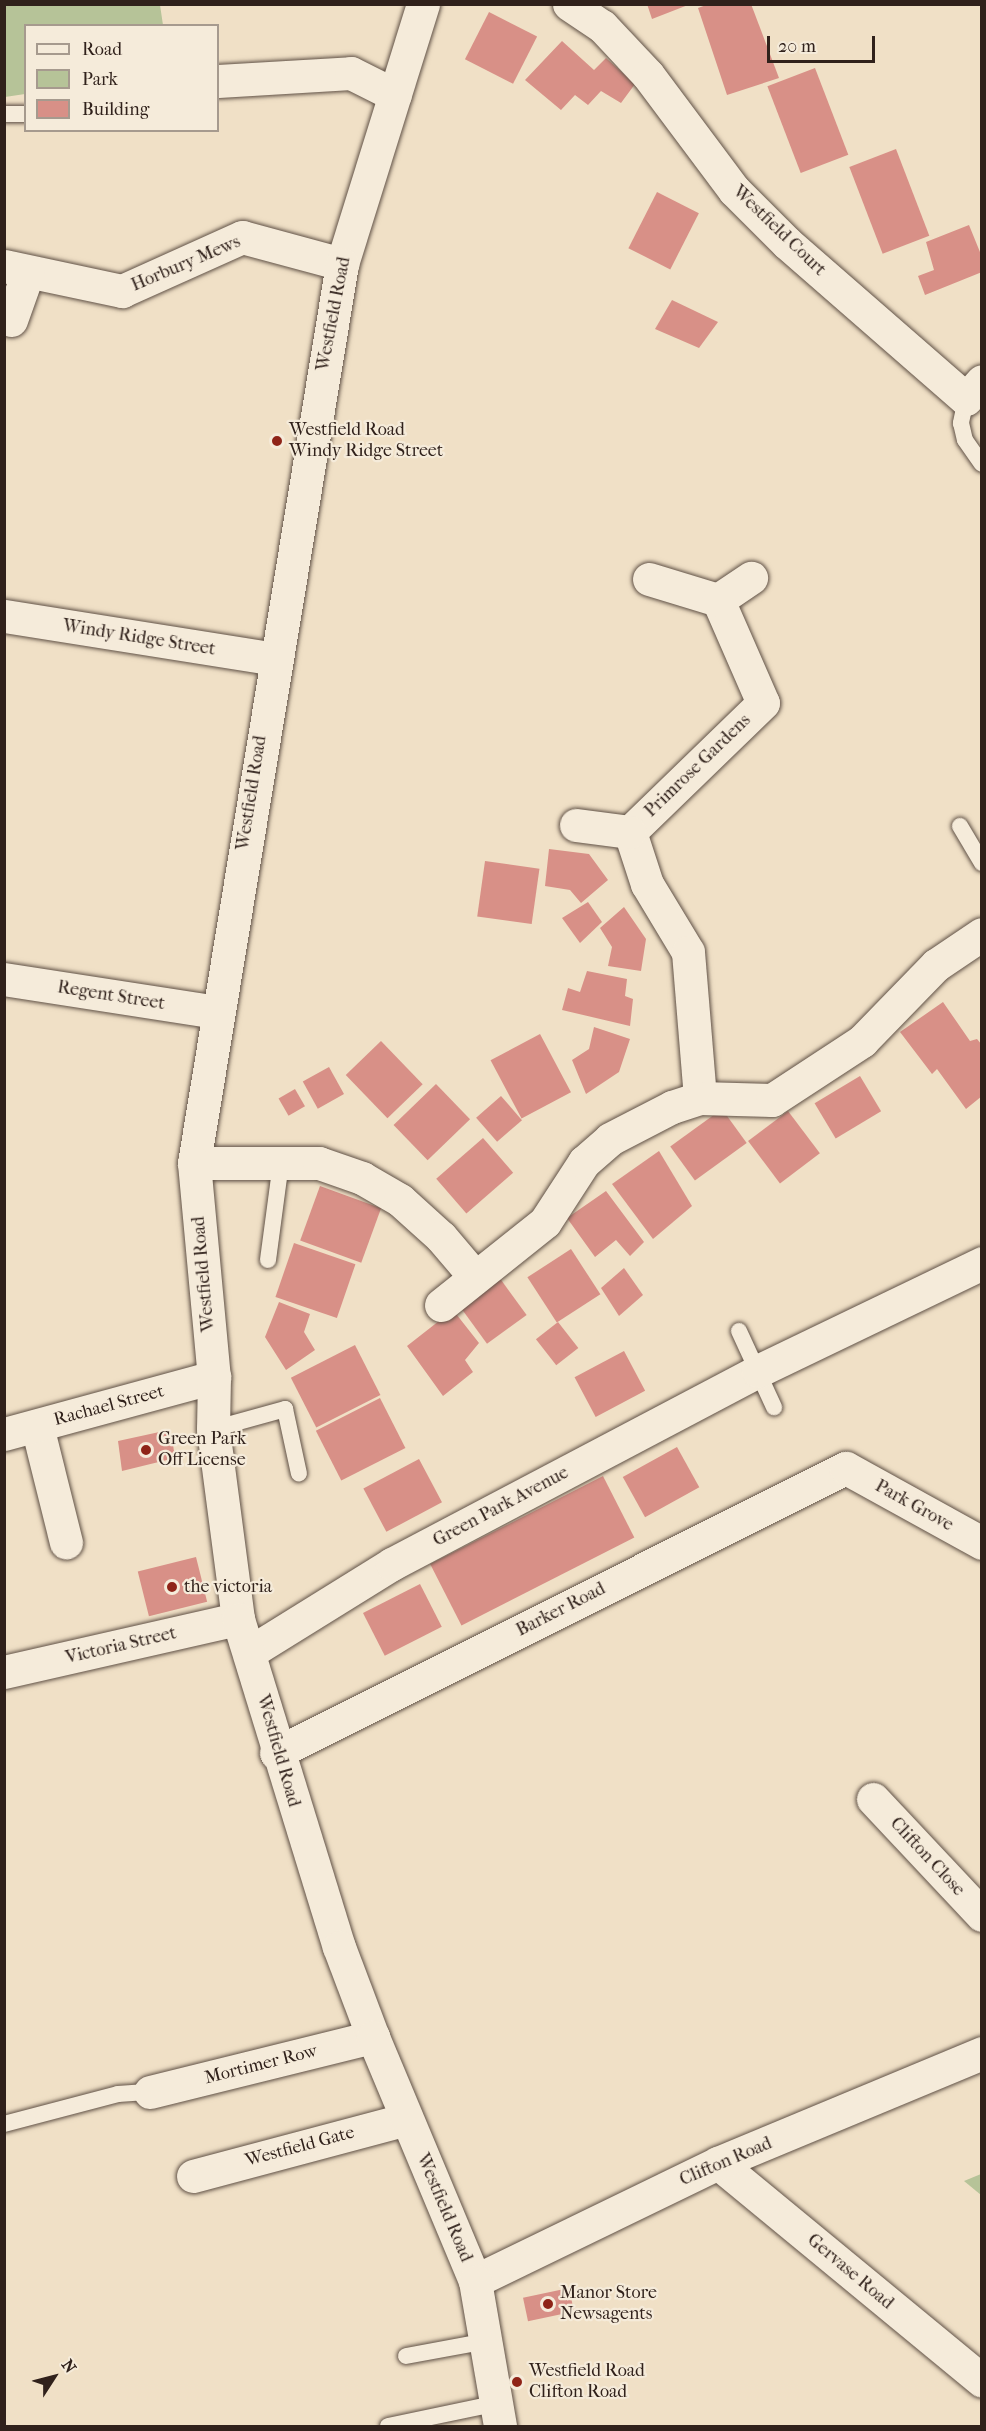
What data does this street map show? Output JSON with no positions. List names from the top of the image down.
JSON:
{
  "streets": {
    "street": [
      "Westfield Court",
      "Horbury Mews",
      "Westfield Road",
      "Windy Ridge Street",
      "Primrose Gardens",
      "Regent Street",
      "Rachael Street",
      "Park Grove",
      "Green Park Avenue",
      "Barker Road",
      "Victoria Street",
      "Clifton Close",
      "Mortimer Row",
      "Westfield Gate",
      "Clifton Road",
      "Gervase Road"
    ]
  },
  "crossings": [
    ["Horbury Mews", "Westfield Road"],
    ["Westfield Road", "Windy Ridge Street"],
    ["Westfield Road", "Regent Street"],
    ["Westfield Road", "Rachael Street"],
    ["Westfield Road", "Green Park Avenue"],
    ["Westfield Road", "Barker Road"],
    ["Westfield Road", "Victoria Street"],
    ["Westfield Road", "Mortimer Row"],
    ["Westfield Road", "Westfield Gate"],
    ["Westfield Road", "Clifton Road"],
    ["Park Grove", "Barker Road"],
    ["Clifton Road", "Gervase Road"]
  ],
  "places": [
    "Westfield Road Windy Ridge Street",
    "Green Park Off License",
    "the victoria",
    "Manor Store Newsagents",
    "Westfield Road Clifton Road"
  ],
  "legend": ["Road", "Park", "Building"],
  "scale_bar": "20 m",
  "north": "top right"
}
